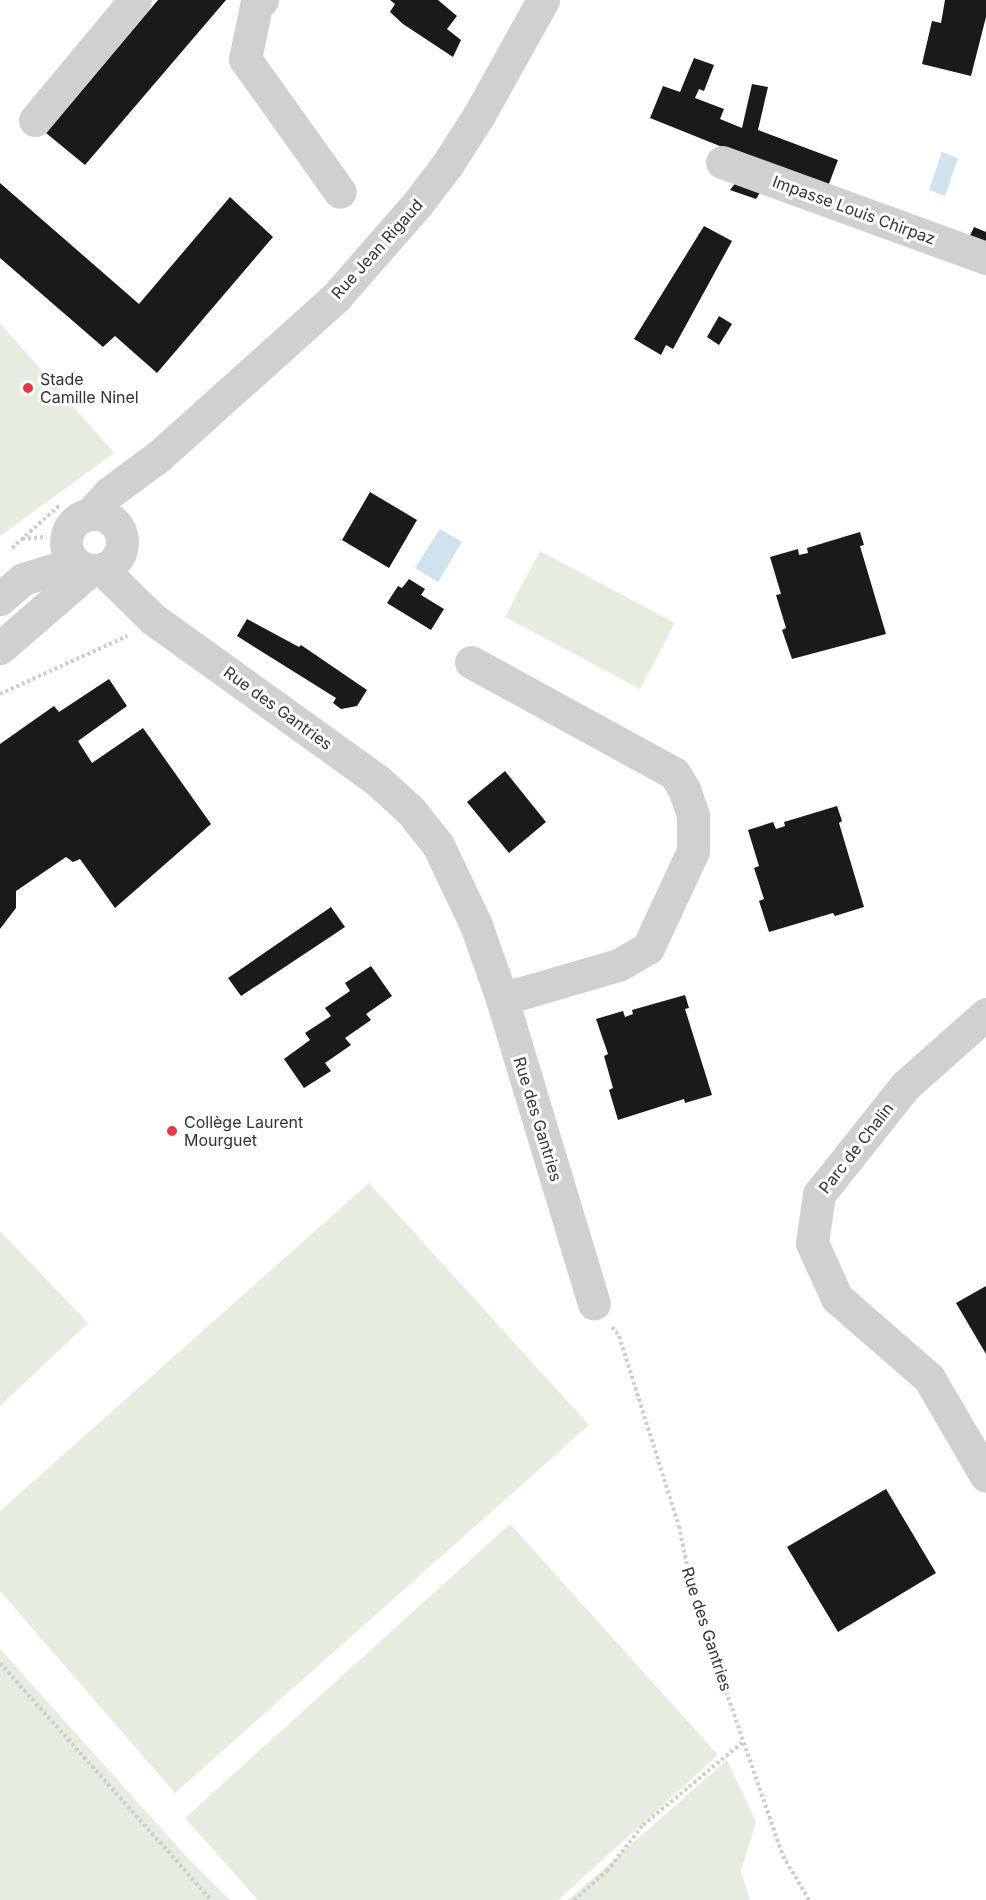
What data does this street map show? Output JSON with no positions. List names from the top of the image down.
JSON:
{
  "streets": {
    "street": [
      "Impasse Louis Chirpaz",
      "Rue Jean Rigaud",
      "Rue des Gantries",
      "Parc de Chalin"
    ]
  },
  "crossings": [
    ["Rue Jean Rigaud", "Rue des Gantries"]
  ],
  "places": ["Stade Camille Ninel", "Collège Laurent Mourguet"]
}
